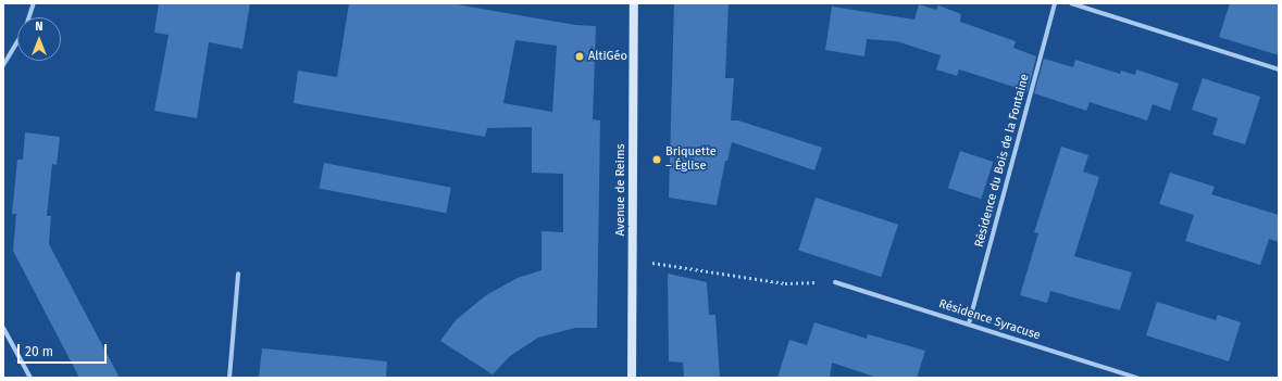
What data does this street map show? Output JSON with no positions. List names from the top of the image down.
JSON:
{
  "streets": {
    "street": ["Résidence du Bois de la Fontaine", "Avenue de Reims", "Résidence Syracuse"]
  },
  "crossings": [
    ["Résidence du Bois de la Fontaine", "Résidence Syracuse"]
  ],
  "places": ["AltiGéo", "Briquette – Église"],
  "scale_bar": "20 m",
  "north": "top"
}
